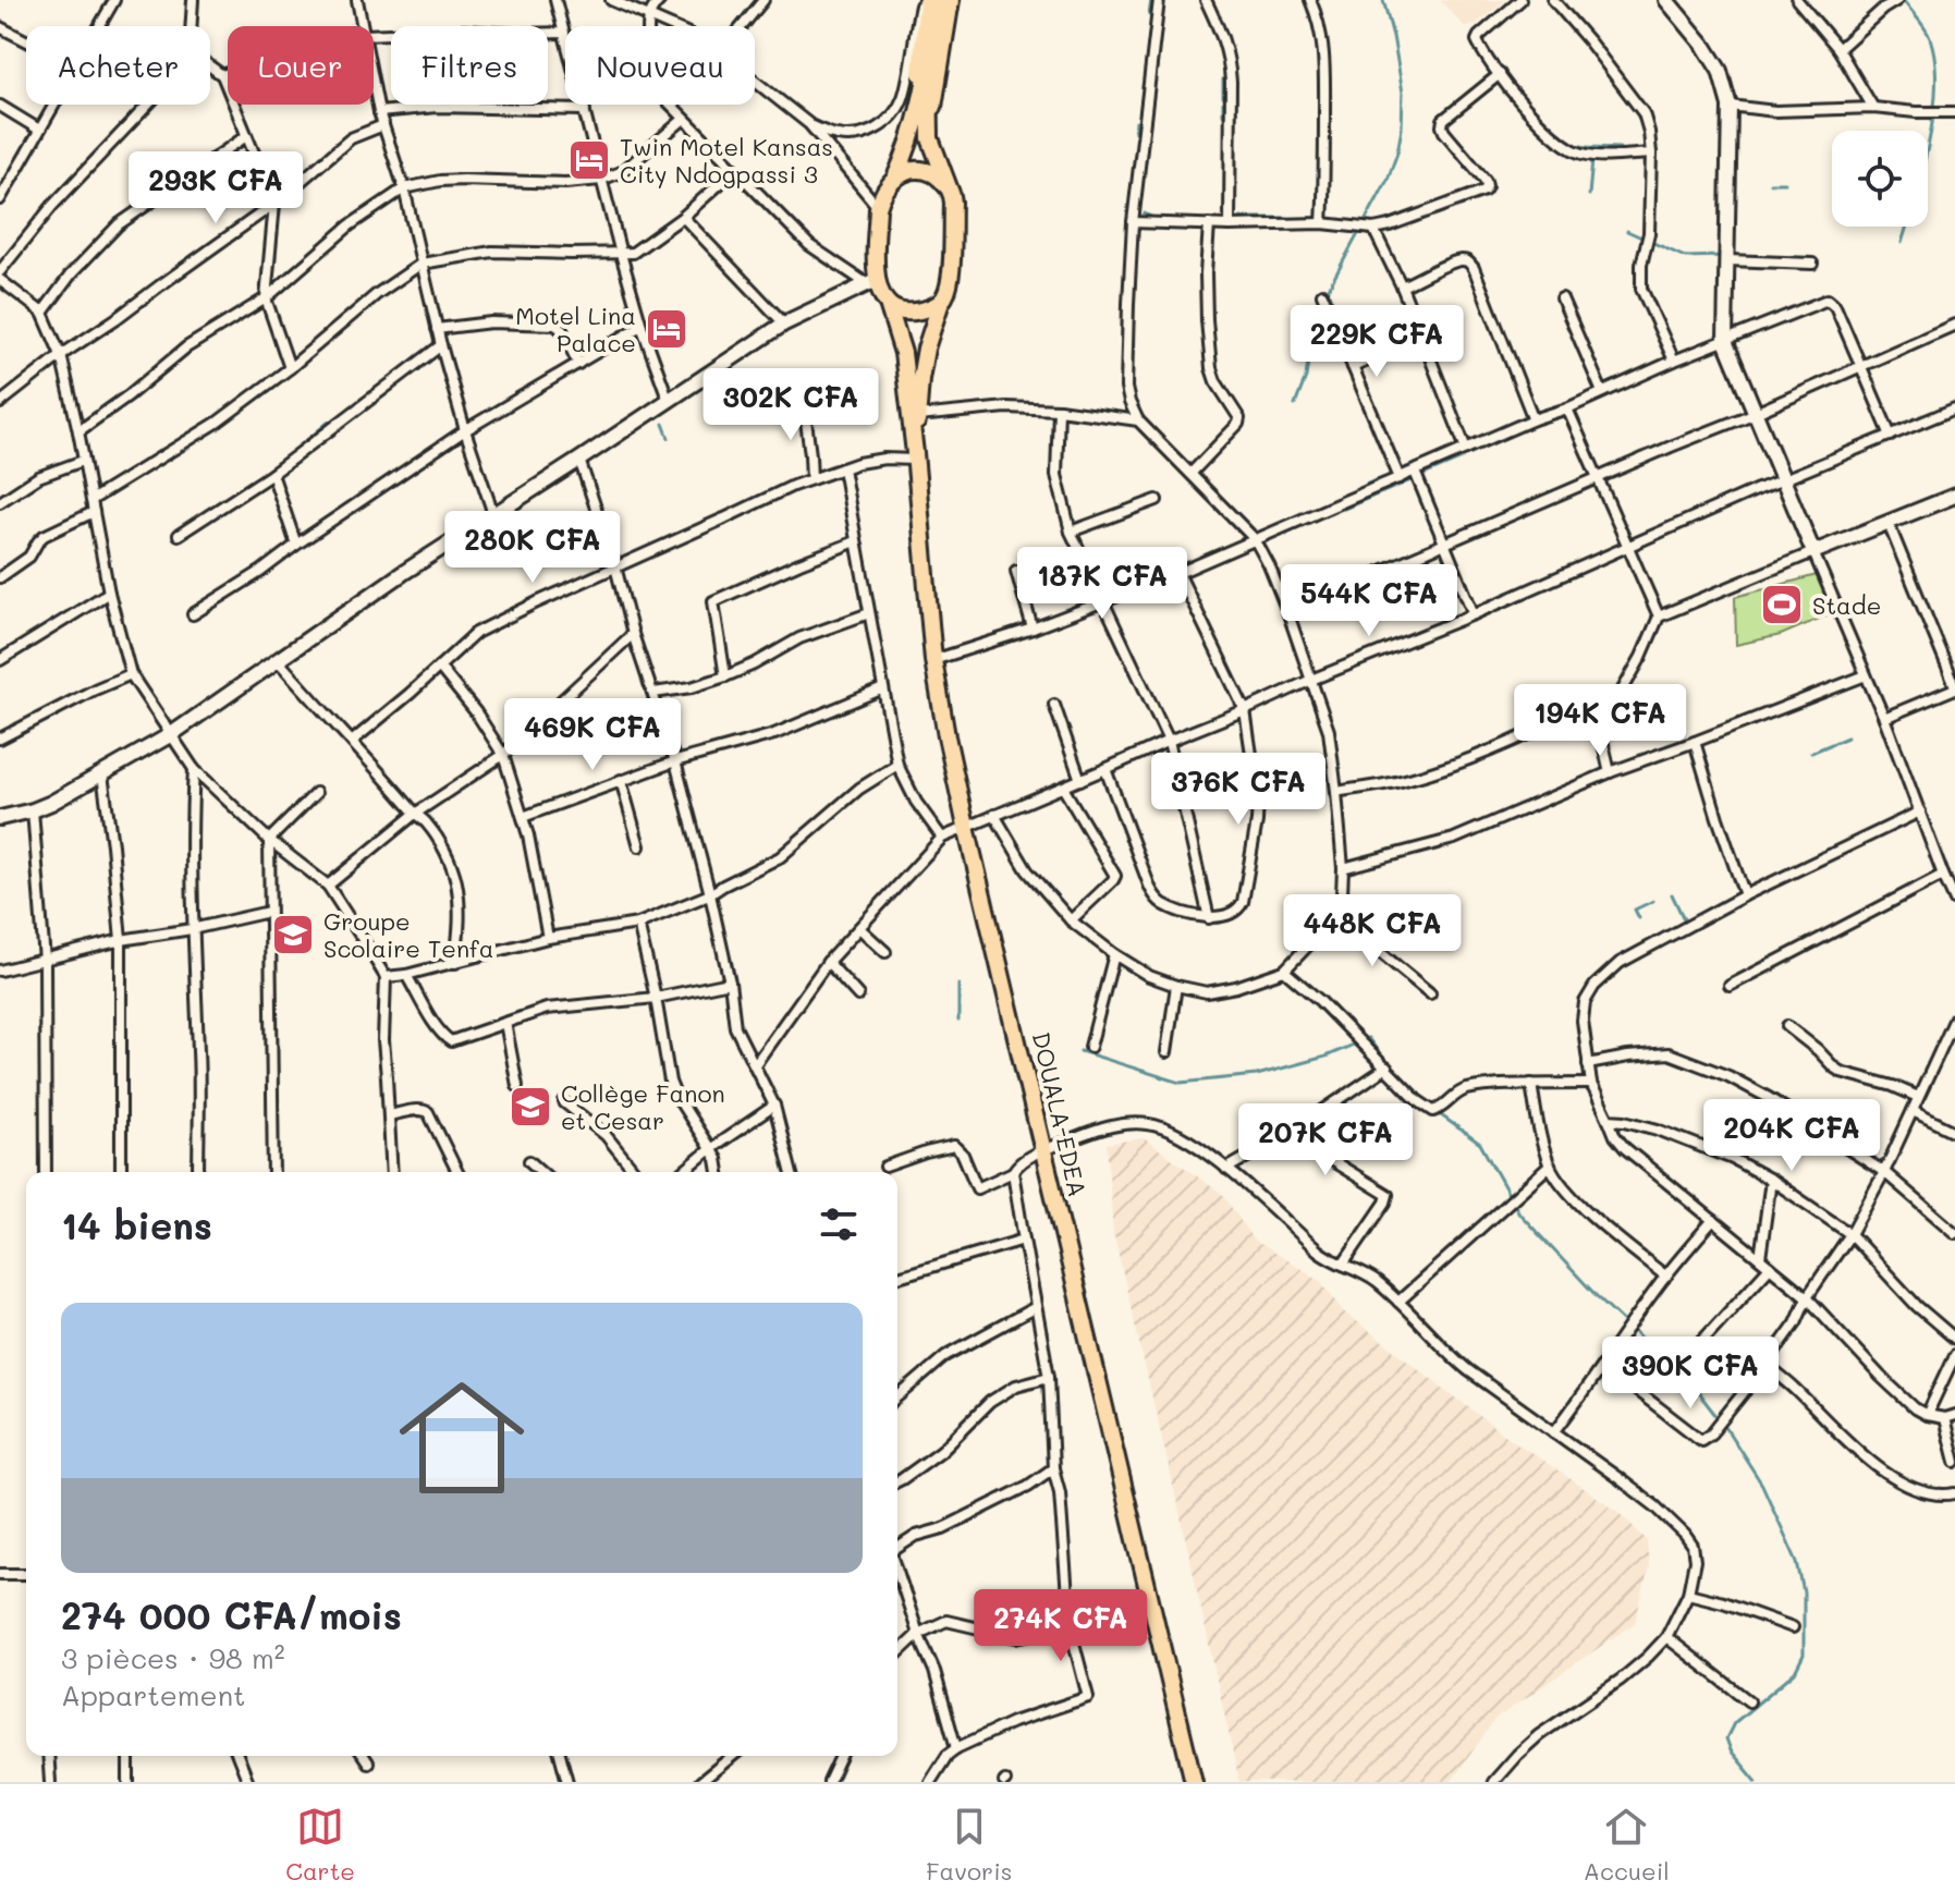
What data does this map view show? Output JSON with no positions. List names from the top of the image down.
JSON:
{
  "streets": {
    "main road": ["DOUALA-EDEA"]
  },
  "places": {
    "hotel": ["Twin Motel Kansas City Ndogpassi 3", "Motel Lina Palace"],
    "sports": ["Stade"],
    "school or university": ["Groupe Scolaire Tenfa", "Collège Fanon et Cesar"]
  },
  "page": {
    "chip": [
      "Acheter",
      "Louer",
      "Filtres",
      "Nouveau"
    ],
    "price": [
      "293K CFA",
      "229K CFA",
      "302K CFA",
      "280K CFA",
      "187K CFA",
      "544K CFA",
      "194K CFA",
      "469K CFA",
      "376K CFA",
      "448K CFA",
      "204K CFA",
      "207K CFA",
      "390K CFA",
      "274K CFA"
    ],
    "heading": "14 biens",
    "list": [
      {
        "name": "274 000 CFA/mois",
        "note": "3 pièces · 98 m² · Appartement"
      }
    ],
    "tabs": ["Carte", "Favoris", "Accueil"]
  }
}
